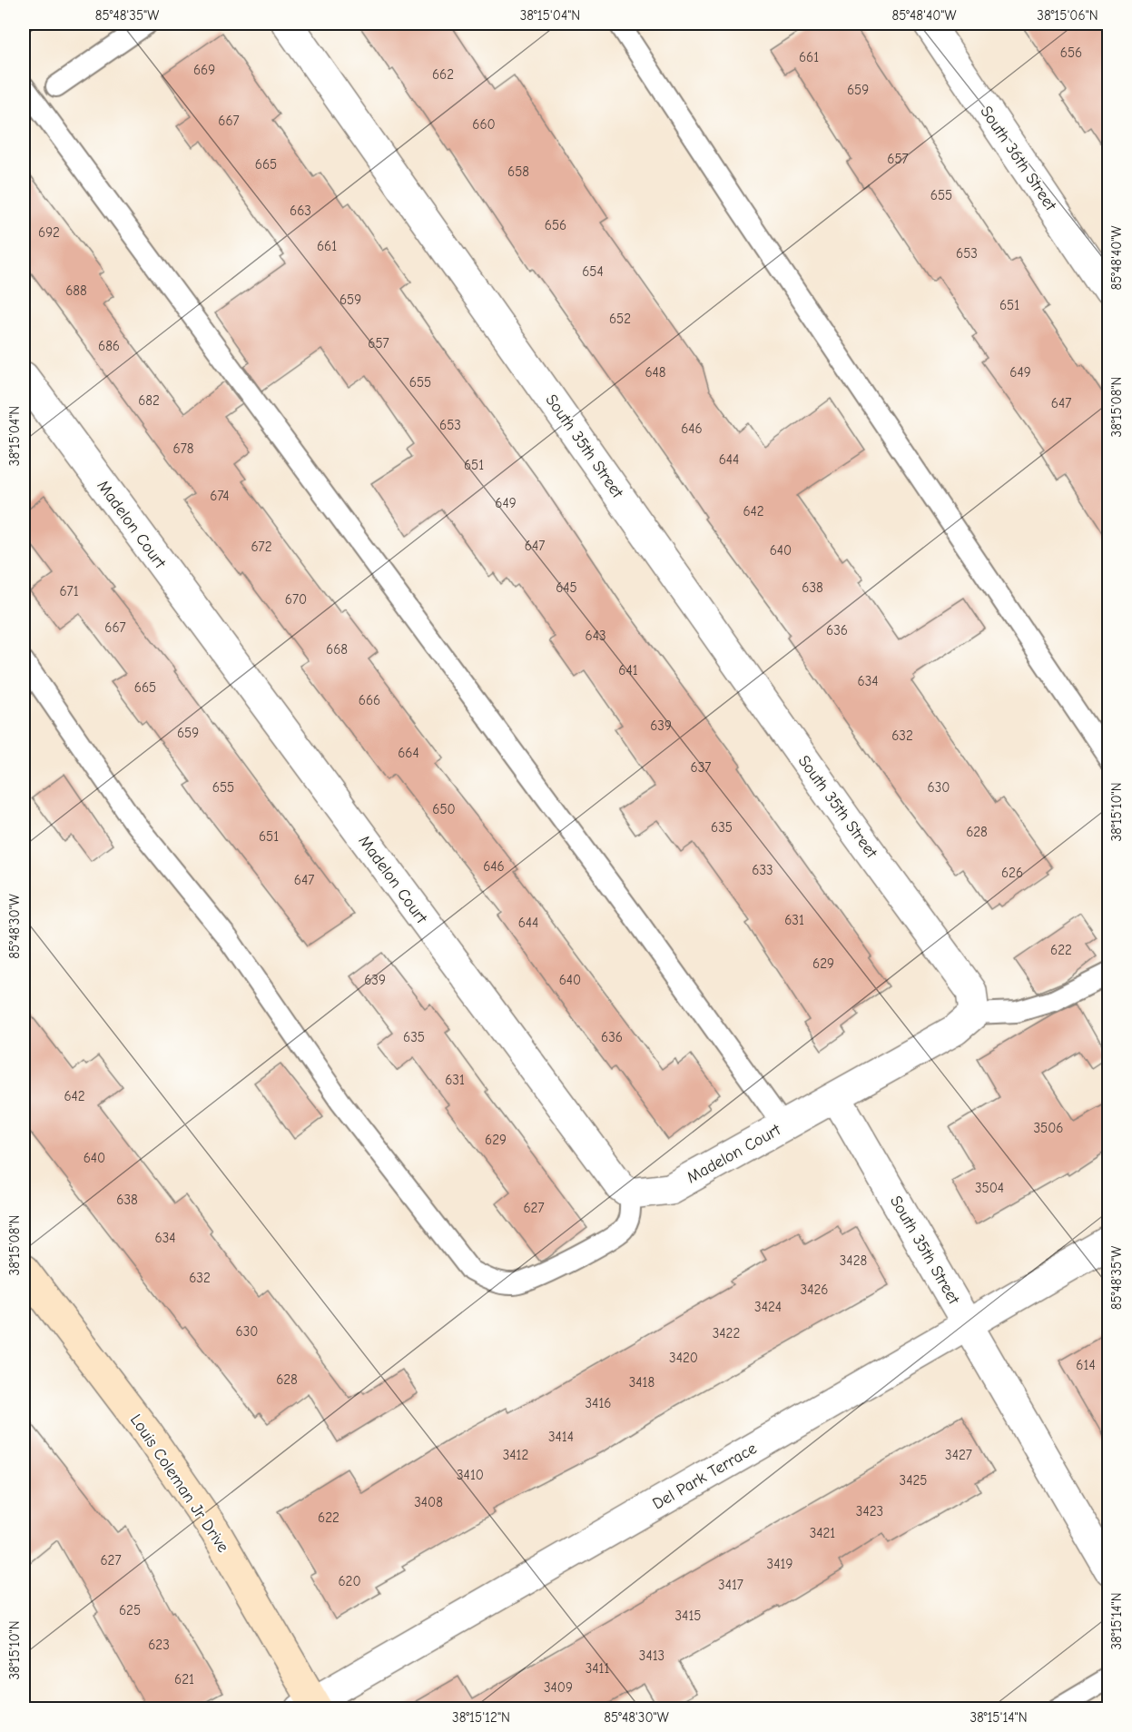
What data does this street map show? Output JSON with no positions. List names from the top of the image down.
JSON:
{
  "streets": {
    "street": [
      "South 36th Street",
      "South 35th Street",
      "Madelon Court",
      "Del Park Terrace",
      "Louis Coleman Jr Drive"
    ]
  },
  "crossings": [
    ["South 35th Street", "Madelon Court"],
    ["South 35th Street", "Del Park Terrace"],
    ["Del Park Terrace", "Louis Coleman Jr Drive"]
  ],
  "house_numbers": [
    "656",
    "661",
    "669",
    "662",
    "659",
    "667",
    "660",
    "657",
    "665",
    "658",
    "655",
    "663",
    "656",
    "692",
    "661",
    "653",
    "654",
    "688",
    "659",
    "651",
    "652",
    "657",
    "686",
    "648",
    "649",
    "655",
    "682",
    "647",
    "653",
    "646",
    "678",
    "644",
    "651",
    "674",
    "649",
    "642",
    "647",
    "672",
    "640",
    "645",
    "638",
    "671",
    "670",
    "667",
    "636",
    "643",
    "668",
    "641",
    "634",
    "665",
    "666",
    "639",
    "659",
    "632",
    "664",
    "637",
    "655",
    "630",
    "650",
    "635",
    "628",
    "651",
    "646",
    "633",
    "626",
    "647",
    "631",
    "644",
    "622",
    "629",
    "639",
    "640",
    "635",
    "636",
    "631",
    "642",
    "3506",
    "629",
    "640",
    "3504",
    "638",
    "627",
    "634",
    "3428",
    "632",
    "3426",
    "3424",
    "630",
    "3422",
    "3420",
    "614",
    "628",
    "3418",
    "3416",
    "3414",
    "3412",
    "3427",
    "3410",
    "3425",
    "3408",
    "3423",
    "622",
    "3421",
    "627",
    "3419",
    "620",
    "3417",
    "625",
    "3415",
    "623",
    "3413",
    "3411",
    "621",
    "3409"
  ],
  "coordinates": [
    "85°48'35\"W",
    "38°15'04\"N",
    "85°48'40\"W",
    "38°15'06\"N",
    "38°15'08\"N",
    "38°15'10\"N",
    "85°48'30\"W",
    "38°15'14\"N",
    "38°15'12\"N"
  ]
}
